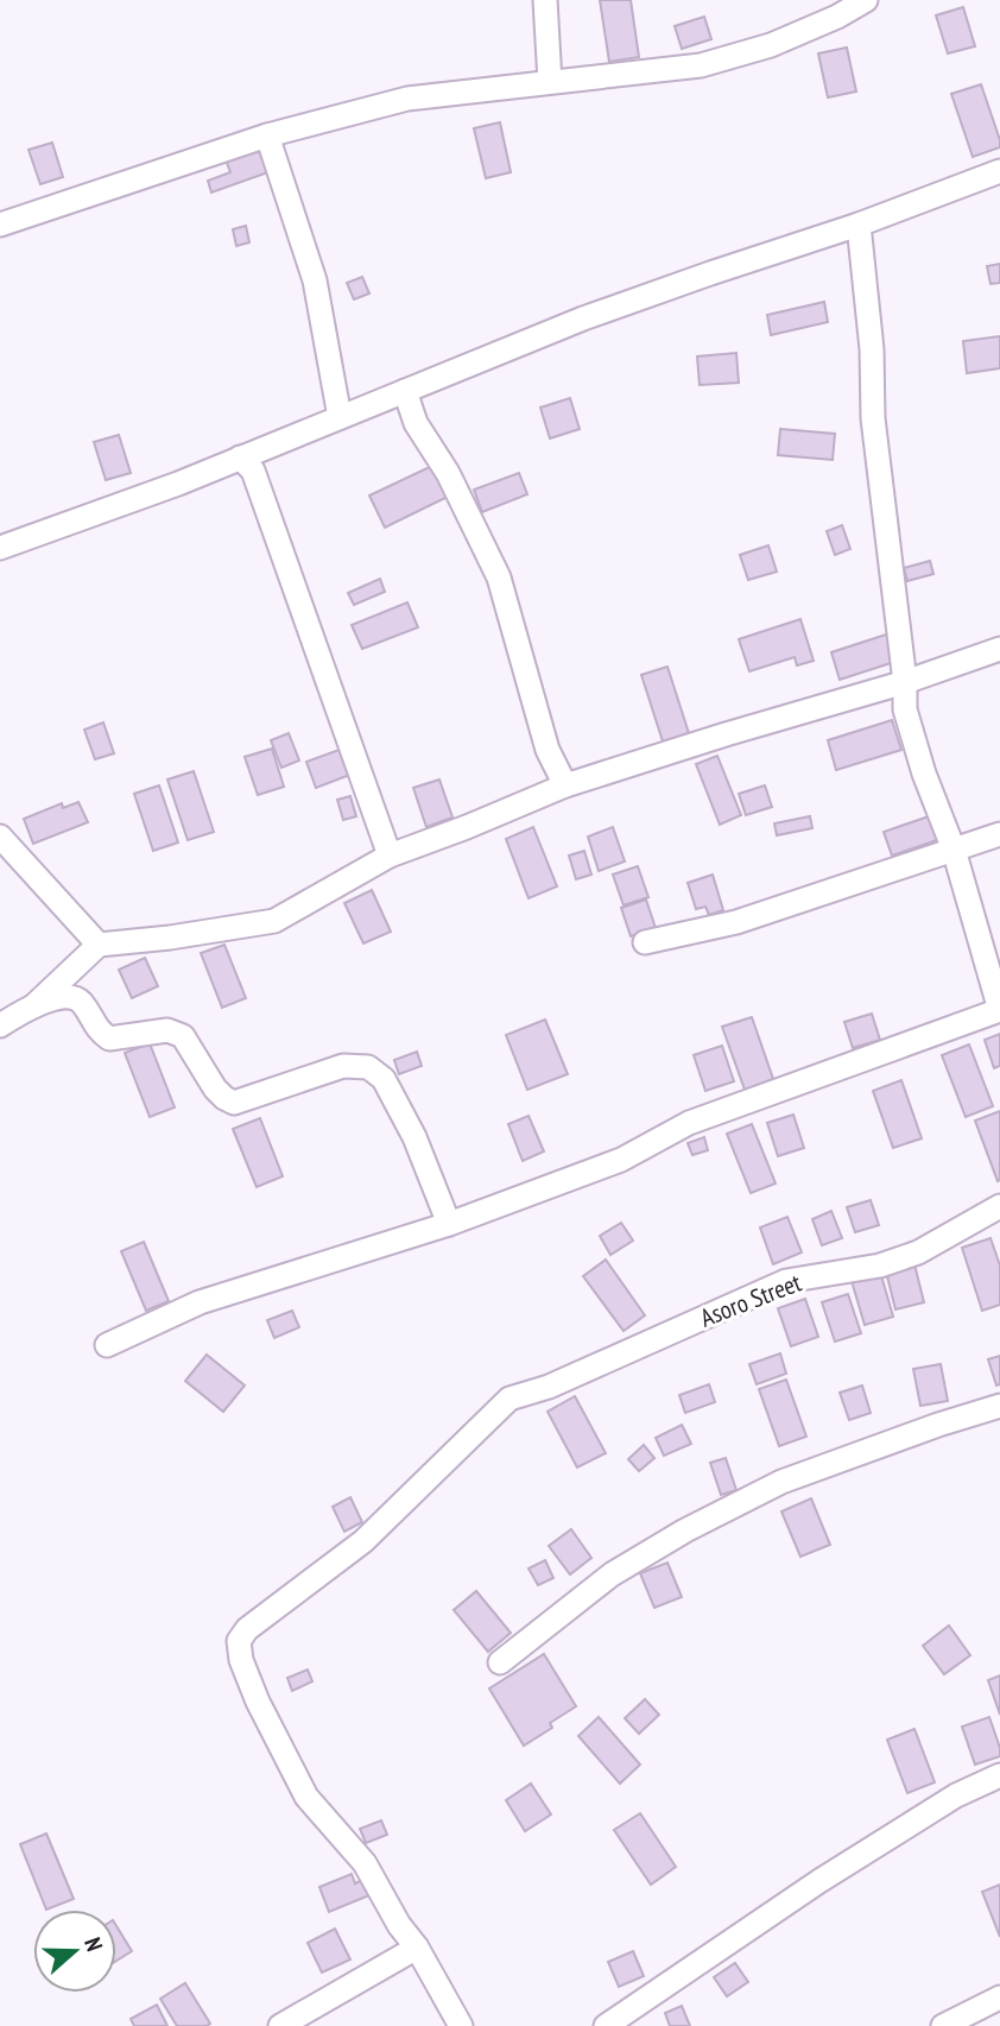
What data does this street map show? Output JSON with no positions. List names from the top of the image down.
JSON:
{
  "streets": {
    "street": ["Asoro Street"]
  },
  "north": "right"
}
